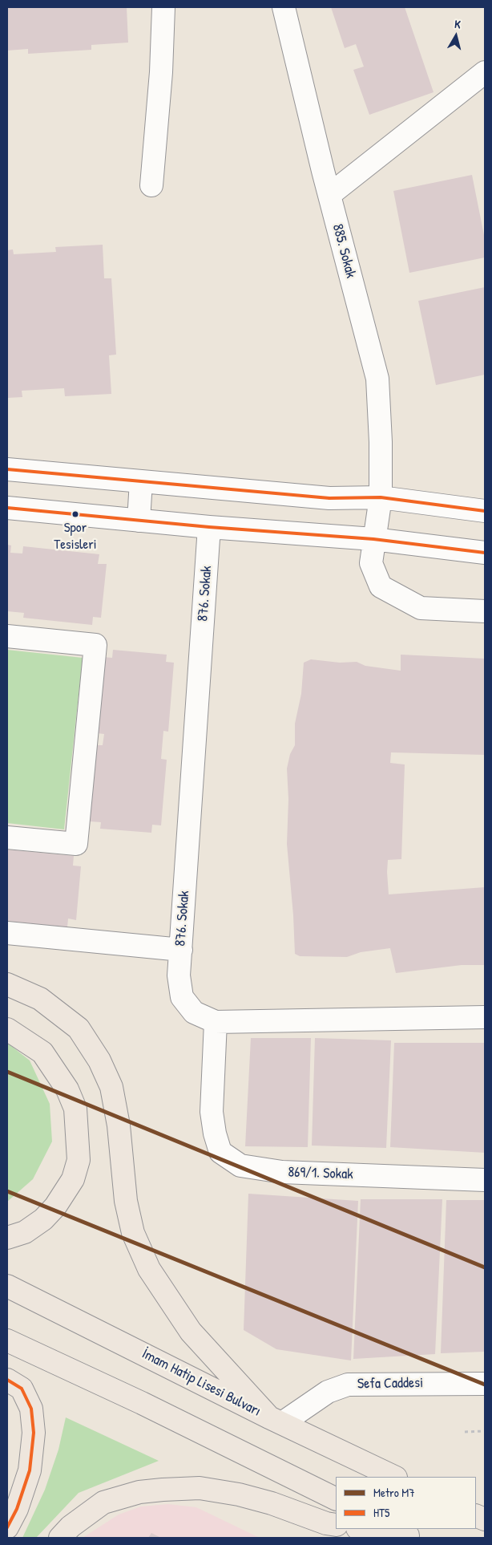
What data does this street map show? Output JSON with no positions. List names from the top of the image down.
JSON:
{
  "streets": {
    "main road": ["İmam Hatip Lisesi Bulvarı"],
    "street": [
      "885. Sokak",
      "876. Sokak",
      "869/1. Sokak",
      "Sefa Caddesi"
    ]
  },
  "crossings": [
    ["876. Sokak", "869/1. Sokak"],
    ["İmam Hatip Lisesi Bulvarı", "Sefa Caddesi"]
  ],
  "places": ["Spor Tesisleri"],
  "lines": ["transit line HT5", "metro line M7"],
  "legend": ["Metro M7", "HT5"],
  "north": "top"
}
